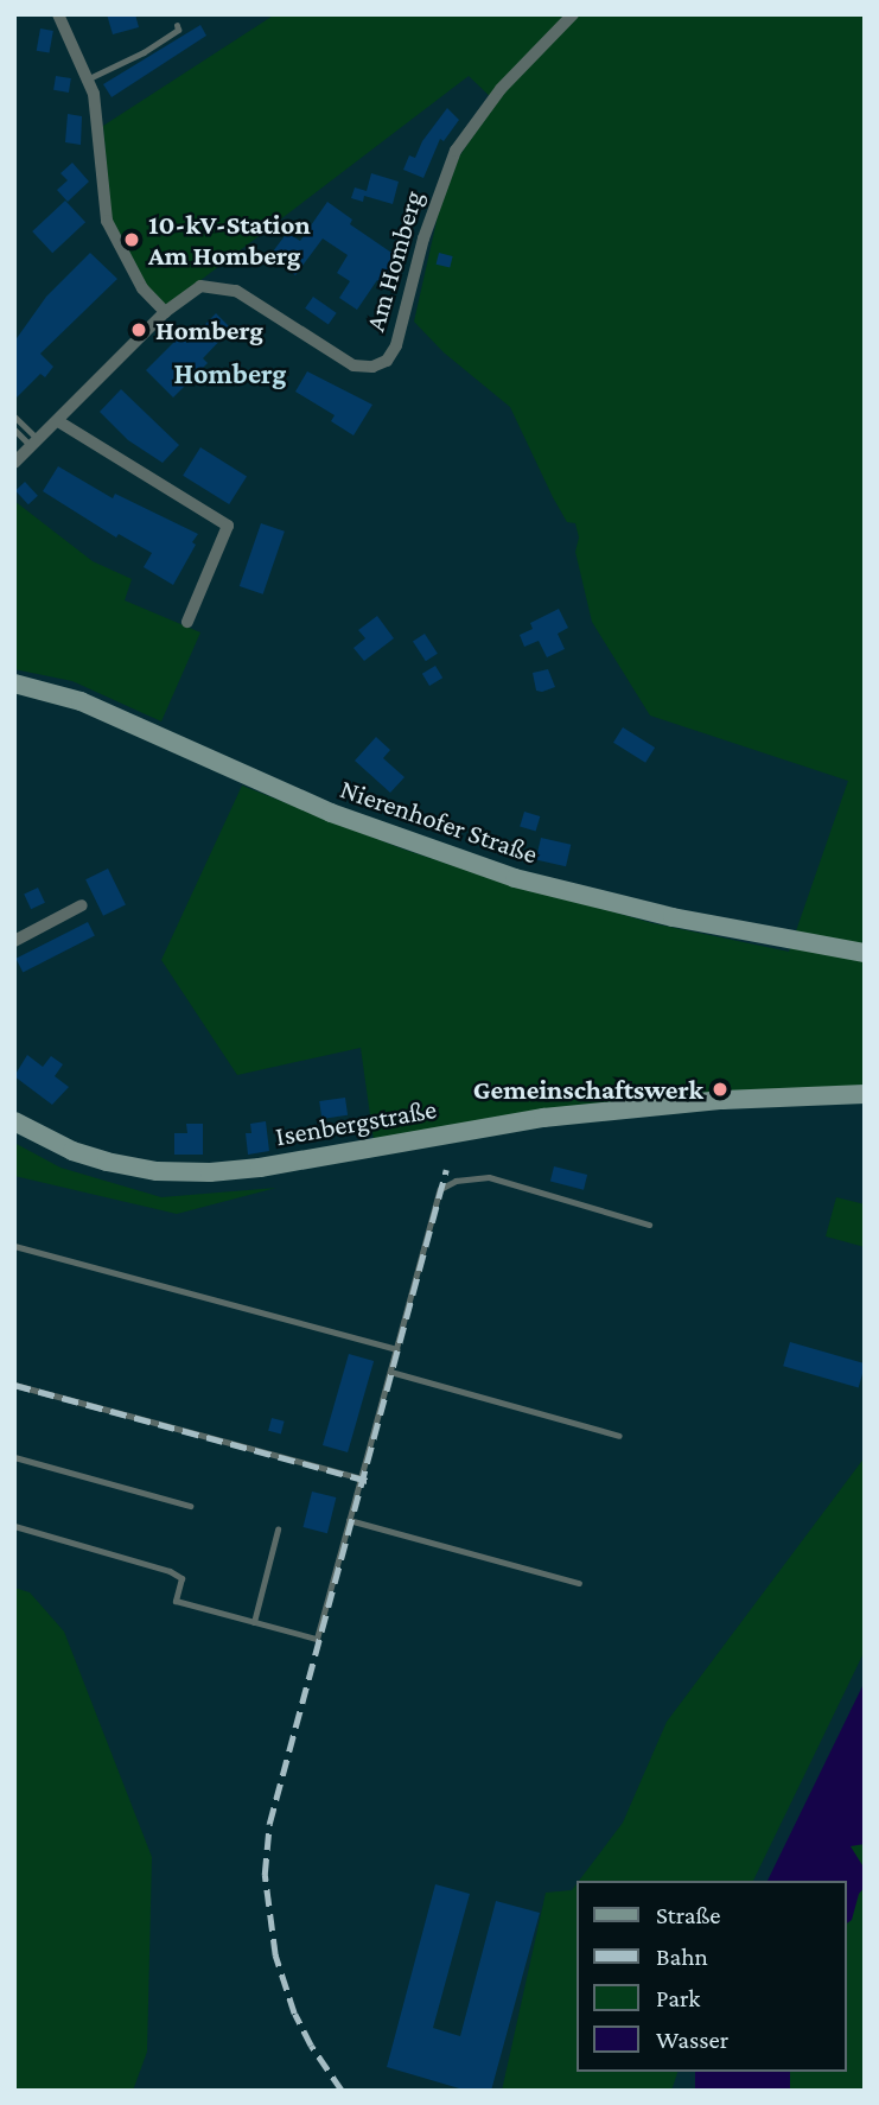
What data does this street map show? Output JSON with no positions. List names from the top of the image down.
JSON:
{
  "streets": {
    "main road": ["Nierenhofer Straße", "Isenbergstraße"],
    "street": ["Am Homberg"]
  },
  "districts": ["Homberg"],
  "places": ["10-kV-Station Am Homberg", "Homberg", "Gemeinschaftswerk"],
  "legend": [
    "Straße",
    "Bahn",
    "Park",
    "Wasser"
  ]
}
